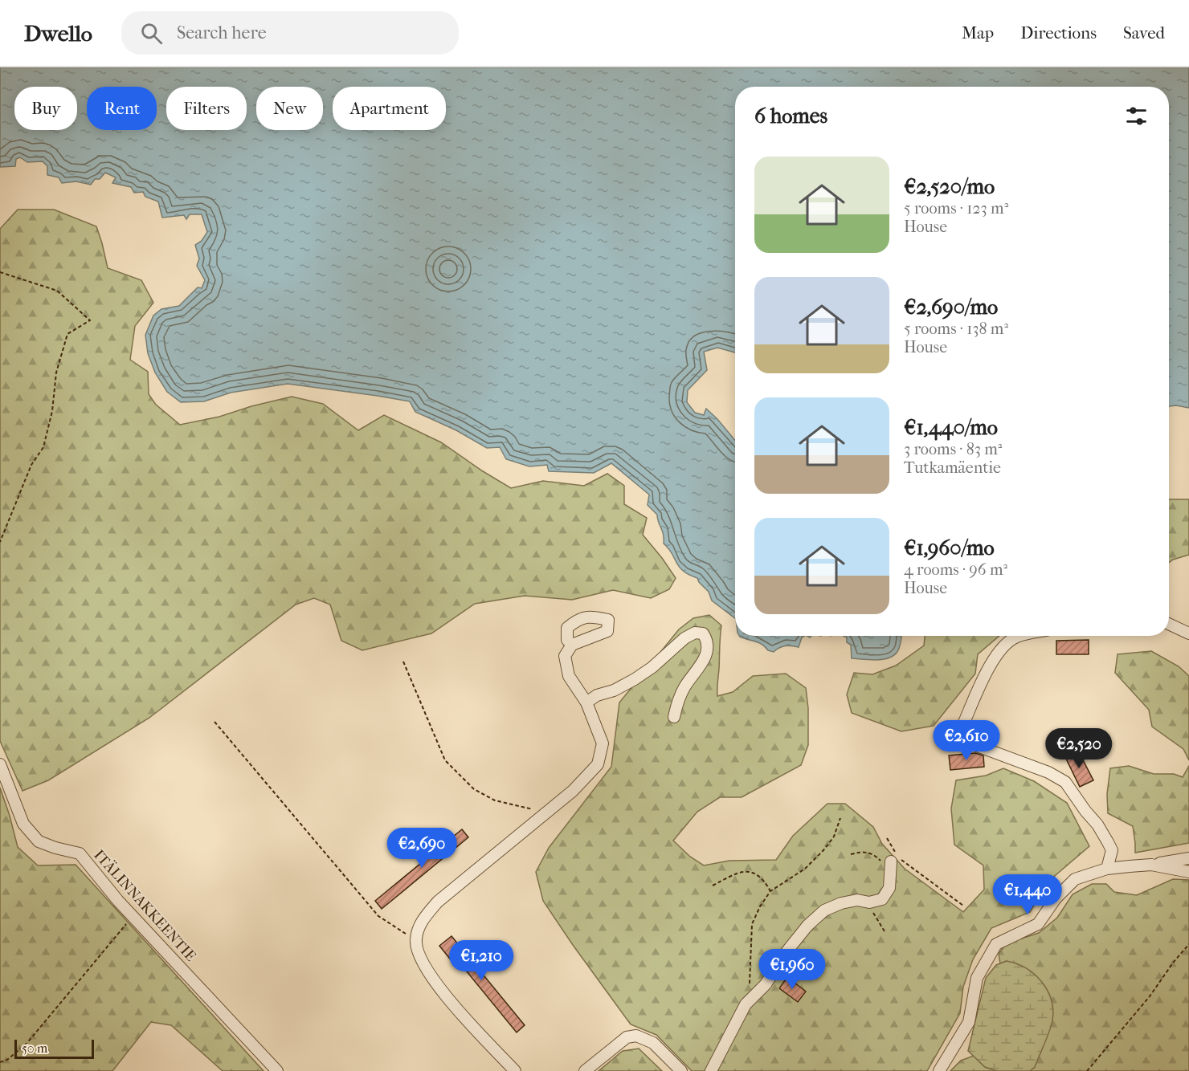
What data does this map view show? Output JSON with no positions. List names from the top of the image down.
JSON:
{
  "streets": {
    "street": ["ITÄLINNAKKEENTIE"]
  },
  "scale_bar": "50 m",
  "page": {
    "header": "Dwello",
    "search": "Search here",
    "nav": ["Map", "Directions", "Saved"],
    "chip": [
      "Buy",
      "Rent",
      "Filters",
      "New",
      "Apartment"
    ],
    "heading": "6 homes",
    "list": [
      {
        "name": "€2,520/mo",
        "note": "5 rooms · 123 m² · House"
      },
      {
        "name": "€2,690/mo",
        "note": "5 rooms · 138 m² · House"
      },
      {
        "name": "€1,440/mo",
        "note": "3 rooms · 83 m² · Tutkamäentie"
      },
      {
        "name": "€1,960/mo",
        "note": "4 rooms · 96 m² · House"
      }
    ],
    "price": [
      "€2,610",
      "€2,520",
      "€2,690",
      "€1,440",
      "€1,210",
      "€1,960"
    ],
    "scale": "50 m"
  }
}
